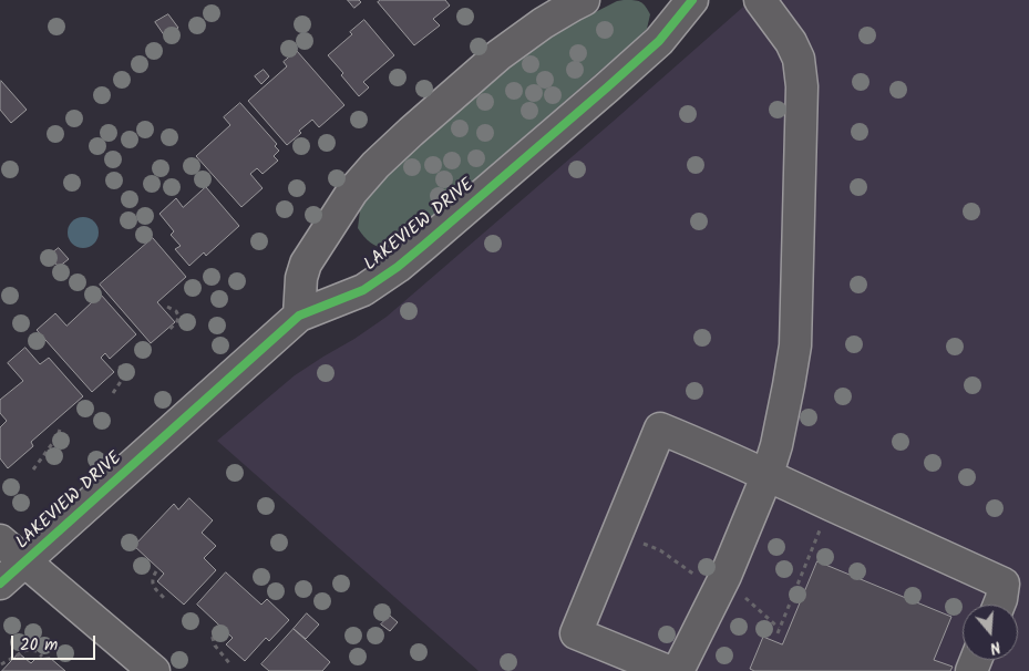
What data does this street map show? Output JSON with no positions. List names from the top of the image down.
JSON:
{
  "streets": {
    "street": ["LAKEVIEW DRIVE"]
  },
  "scale_bar": "20 m",
  "north": "bottom"
}
